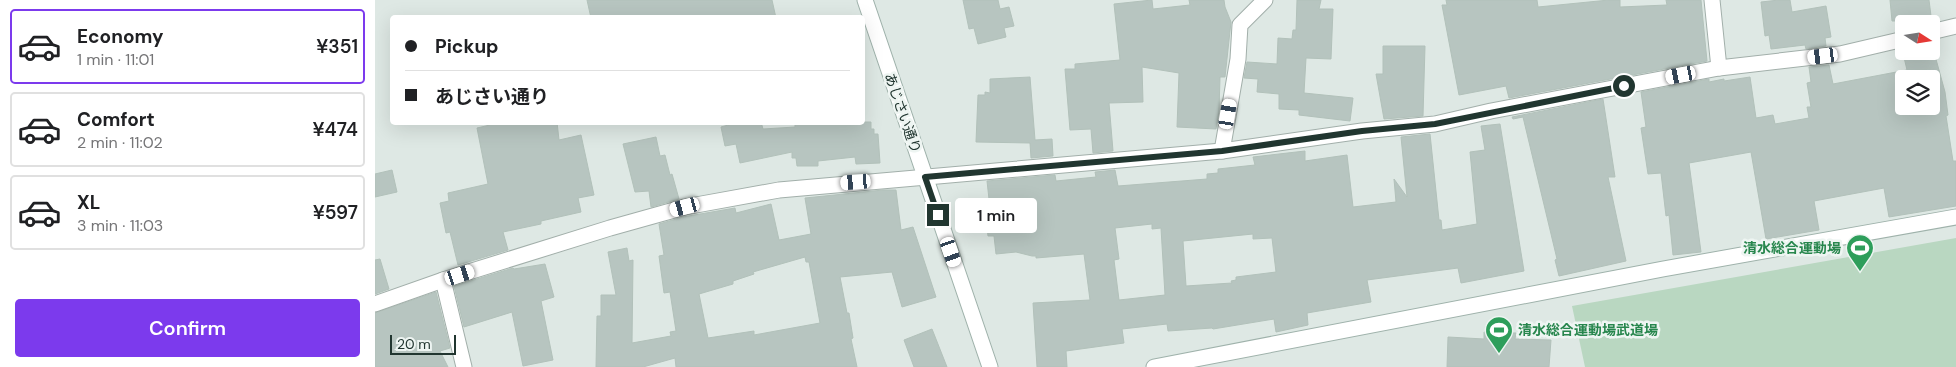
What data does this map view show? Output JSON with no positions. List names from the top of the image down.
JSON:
{
  "streets": {
    "street": ["あじさい通り"]
  },
  "places": {
    "sports": ["清水総合運動場", "清水総合運動場武道場"]
  },
  "scale_bar": "20 m",
  "north": "right",
  "page": {
    "list": [
      {
        "name": "Economy",
        "note": "1 min · 11:01",
        "value": "¥351"
      },
      {
        "name": "Comfort",
        "note": "2 min · 11:02",
        "value": "¥474"
      },
      {
        "name": "XL",
        "note": "3 min · 11:03",
        "value": "¥597"
      }
    ],
    "banner": ["Pickup", "あじさい通り"],
    "bubble": "1 min",
    "buttons": "Confirm",
    "scale": "20 m"
  }
}
